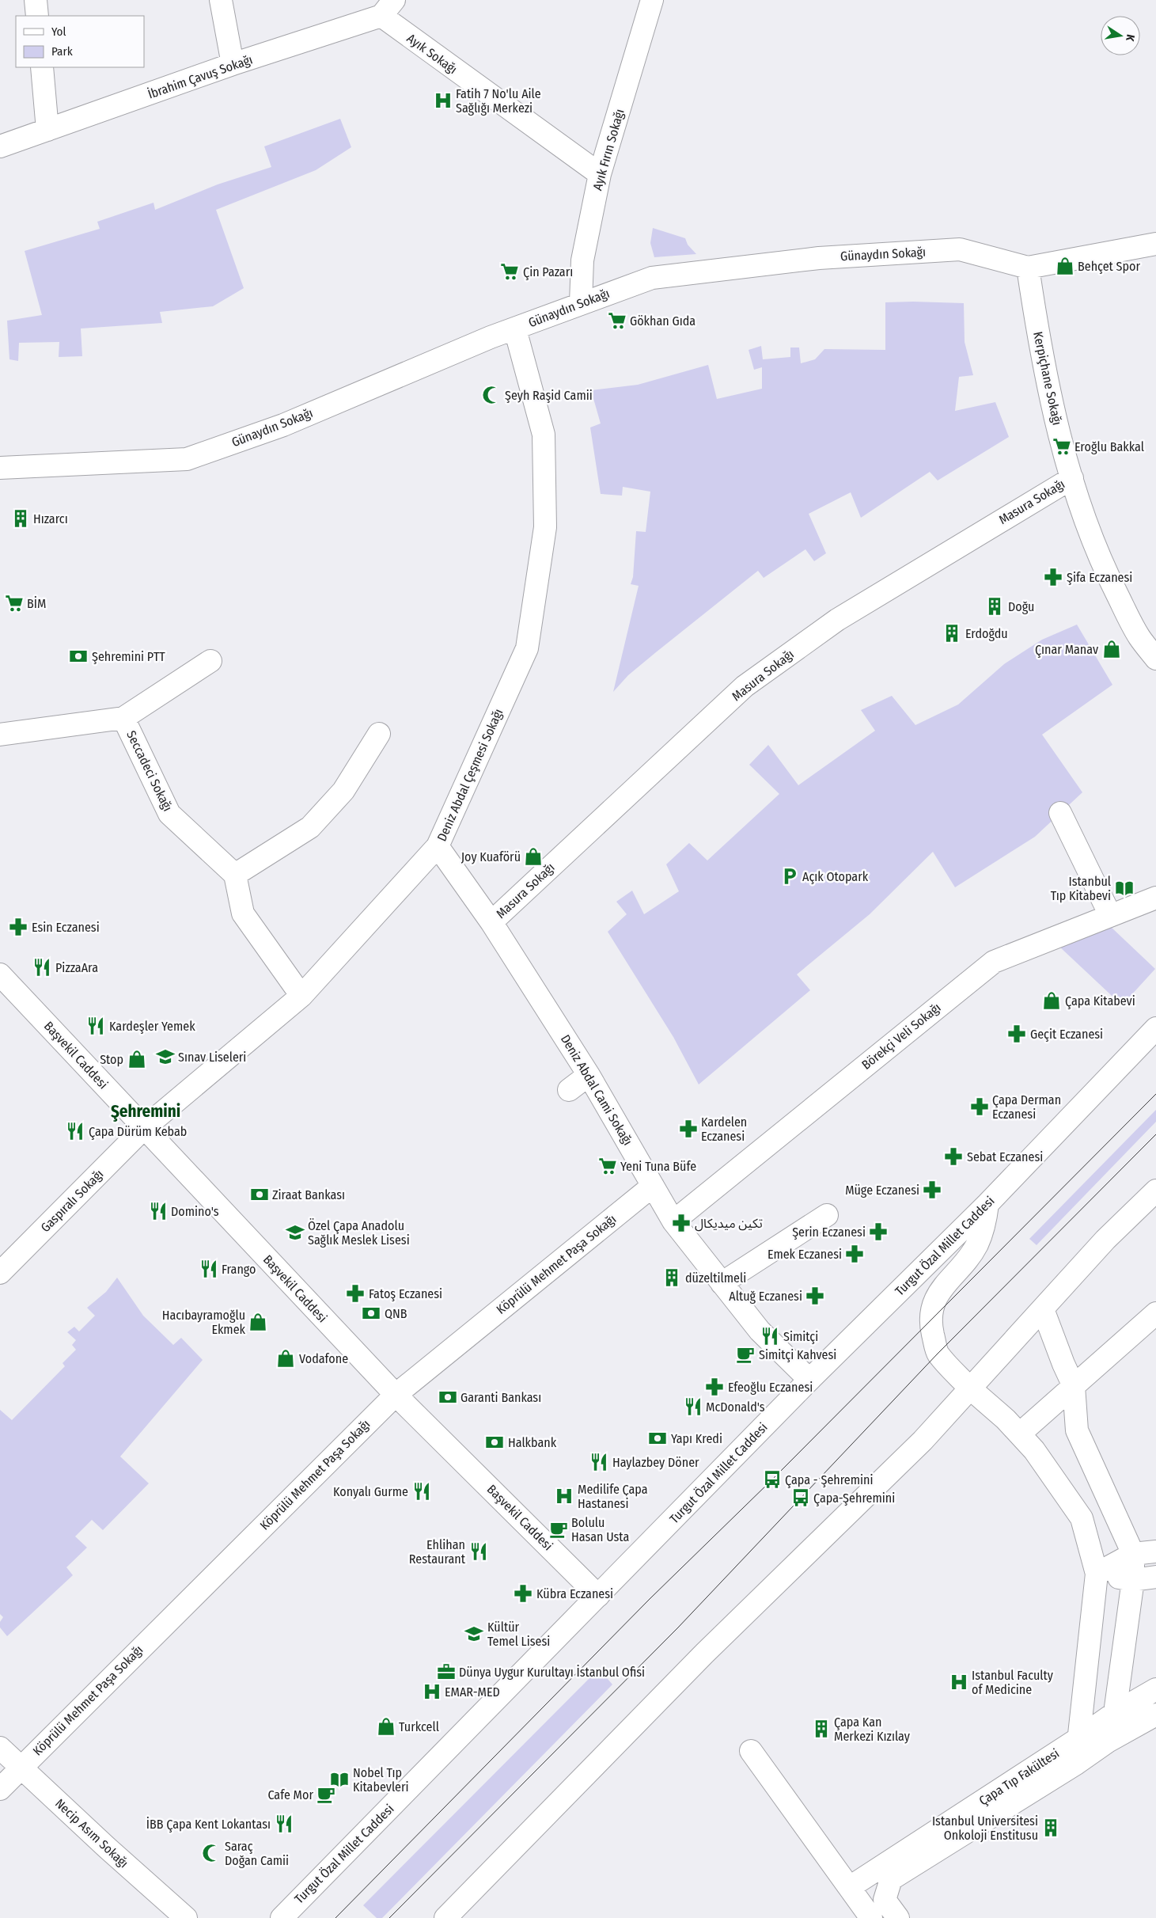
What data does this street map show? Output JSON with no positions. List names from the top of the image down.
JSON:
{
  "streets": {
    "street": [
      "Ayık Sokağı",
      "İbrahim Çavuş Sokağı",
      "Ayık Fırın Sokağı",
      "Günaydın Sokağı",
      "Kerpiçhane Sokağı",
      "Masura Sokağı",
      "Seccadeci Sokağı",
      "Deniz Abdal Çeşmesi Sokağı",
      "Börekçi Veli Sokağı",
      "Başvekil Caddesi",
      "Deniz Abdal Cami Sokağı",
      "Gaspıralı Sokağı",
      "Turgut Özal Millet Caddesi",
      "Köprülü Mehmet Paşa Sokağı",
      "Çapa Tıp Fakültesi",
      "Necip Asım Sokağı"
    ]
  },
  "crossings": [
    ["Ayık Sokağı", "İbrahim Çavuş Sokağı"],
    ["Ayık Sokağı", "Ayık Fırın Sokağı"],
    ["Ayık Fırın Sokağı", "Günaydın Sokağı"],
    ["Günaydın Sokağı", "Kerpiçhane Sokağı"],
    ["Günaydın Sokağı", "Deniz Abdal Çeşmesi Sokağı"],
    ["Kerpiçhane Sokağı", "Masura Sokağı"],
    ["Masura Sokağı", "Deniz Abdal Cami Sokağı"],
    ["Deniz Abdal Çeşmesi Sokağı", "Başvekil Caddesi"],
    ["Deniz Abdal Çeşmesi Sokağı", "Deniz Abdal Cami Sokağı"],
    ["Deniz Abdal Çeşmesi Sokağı", "Gaspıralı Sokağı"],
    ["Börekçi Veli Sokağı", "Deniz Abdal Cami Sokağı"],
    ["Başvekil Caddesi", "Gaspıralı Sokağı"],
    ["Başvekil Caddesi", "Turgut Özal Millet Caddesi"],
    ["Başvekil Caddesi", "Köprülü Mehmet Paşa Sokağı"],
    ["Deniz Abdal Cami Sokağı", "Turgut Özal Millet Caddesi"],
    ["Deniz Abdal Cami Sokağı", "Köprülü Mehmet Paşa Sokağı"],
    ["Köprülü Mehmet Paşa Sokağı", "Necip Asım Sokağı"]
  ],
  "districts": ["Şehremini"],
  "places": {
    "hospital": [
      "Fatih 7 No'lu Aile Sağlığı Merkezi",
      "Medilife Çapa Hastanesi",
      "Istanbul Faculty of Medicine",
      "EMAR-MED"
    ],
    "shop": [
      "Behçet Spor",
      "Çınar Manav",
      "Joy Kuaförü",
      "Çapa Kitabevi",
      "Stop",
      "Hacıbayramoğlu Ekmek",
      "Vodafone",
      "Turkcell"
    ],
    "supermarket": [
      "Çin Pazarı",
      "Gökhan Gıda",
      "Eroğlu Bakkal",
      "BİM",
      "Yeni Tuna Büfe"
    ],
    "mosque": ["Şeyh Raşid Camii", "Saraç Doğan Camii"],
    "building": [
      "Hızarcı",
      "Doğu",
      "Erdoğdu",
      "düzeltilmeli",
      "Çapa Kan Merkezi Kızılay",
      "Istanbul Universitesi Onkoloji Enstitusu"
    ],
    "pharmacy": [
      "Şifa Eczanesi",
      "Esin Eczanesi",
      "Geçit Eczanesi",
      "Çapa Derman Eczanesi",
      "Kardelen Eczanesi",
      "Sebat Eczanesi",
      "Müge Eczanesi",
      "تكين ميديكال",
      "Şerin Eczanesi",
      "Emek Eczanesi",
      "Fatoş Eczanesi",
      "Altuğ Eczanesi",
      "Efeoğlu Eczanesi",
      "Kübra Eczanesi"
    ],
    "bank": [
      "Şehremini PTT",
      "Ziraat Bankası",
      "QNB",
      "Garanti Bankası",
      "Yapı Kredi",
      "Halkbank"
    ],
    "parking": ["Açık Otopark"],
    "library": ["Istanbul Tıp Kitabevi", "Nobel Tıp Kitabevleri"],
    "restaurant": [
      "PizzaAra",
      "Kardeşler Yemek",
      "Çapa Dürüm Kebab",
      "Domino's",
      "Frango",
      "Simitçi",
      "McDonald's",
      "Haylazbey Döner",
      "Konyalı Gurme",
      "Ehlihan Restaurant",
      "İBB Çapa Kent Lokantası"
    ],
    "school or university": ["Sınav Liseleri", "Özel Çapa Anadolu Sağlık Meslek Lisesi", "Kültür Temel Lisesi"],
    "cafe": ["Simitçi Kahvesi", "Bolulu Hasan Usta", "Cafe Mor"],
    "bus stop": ["Çapa - Şehremini", "Çapa-Şehremini"],
    "office": ["Dünya Uygur Kurultayı İstanbul Ofisi"]
  },
  "legend": ["Yol", "Park"],
  "north": "right"
}
